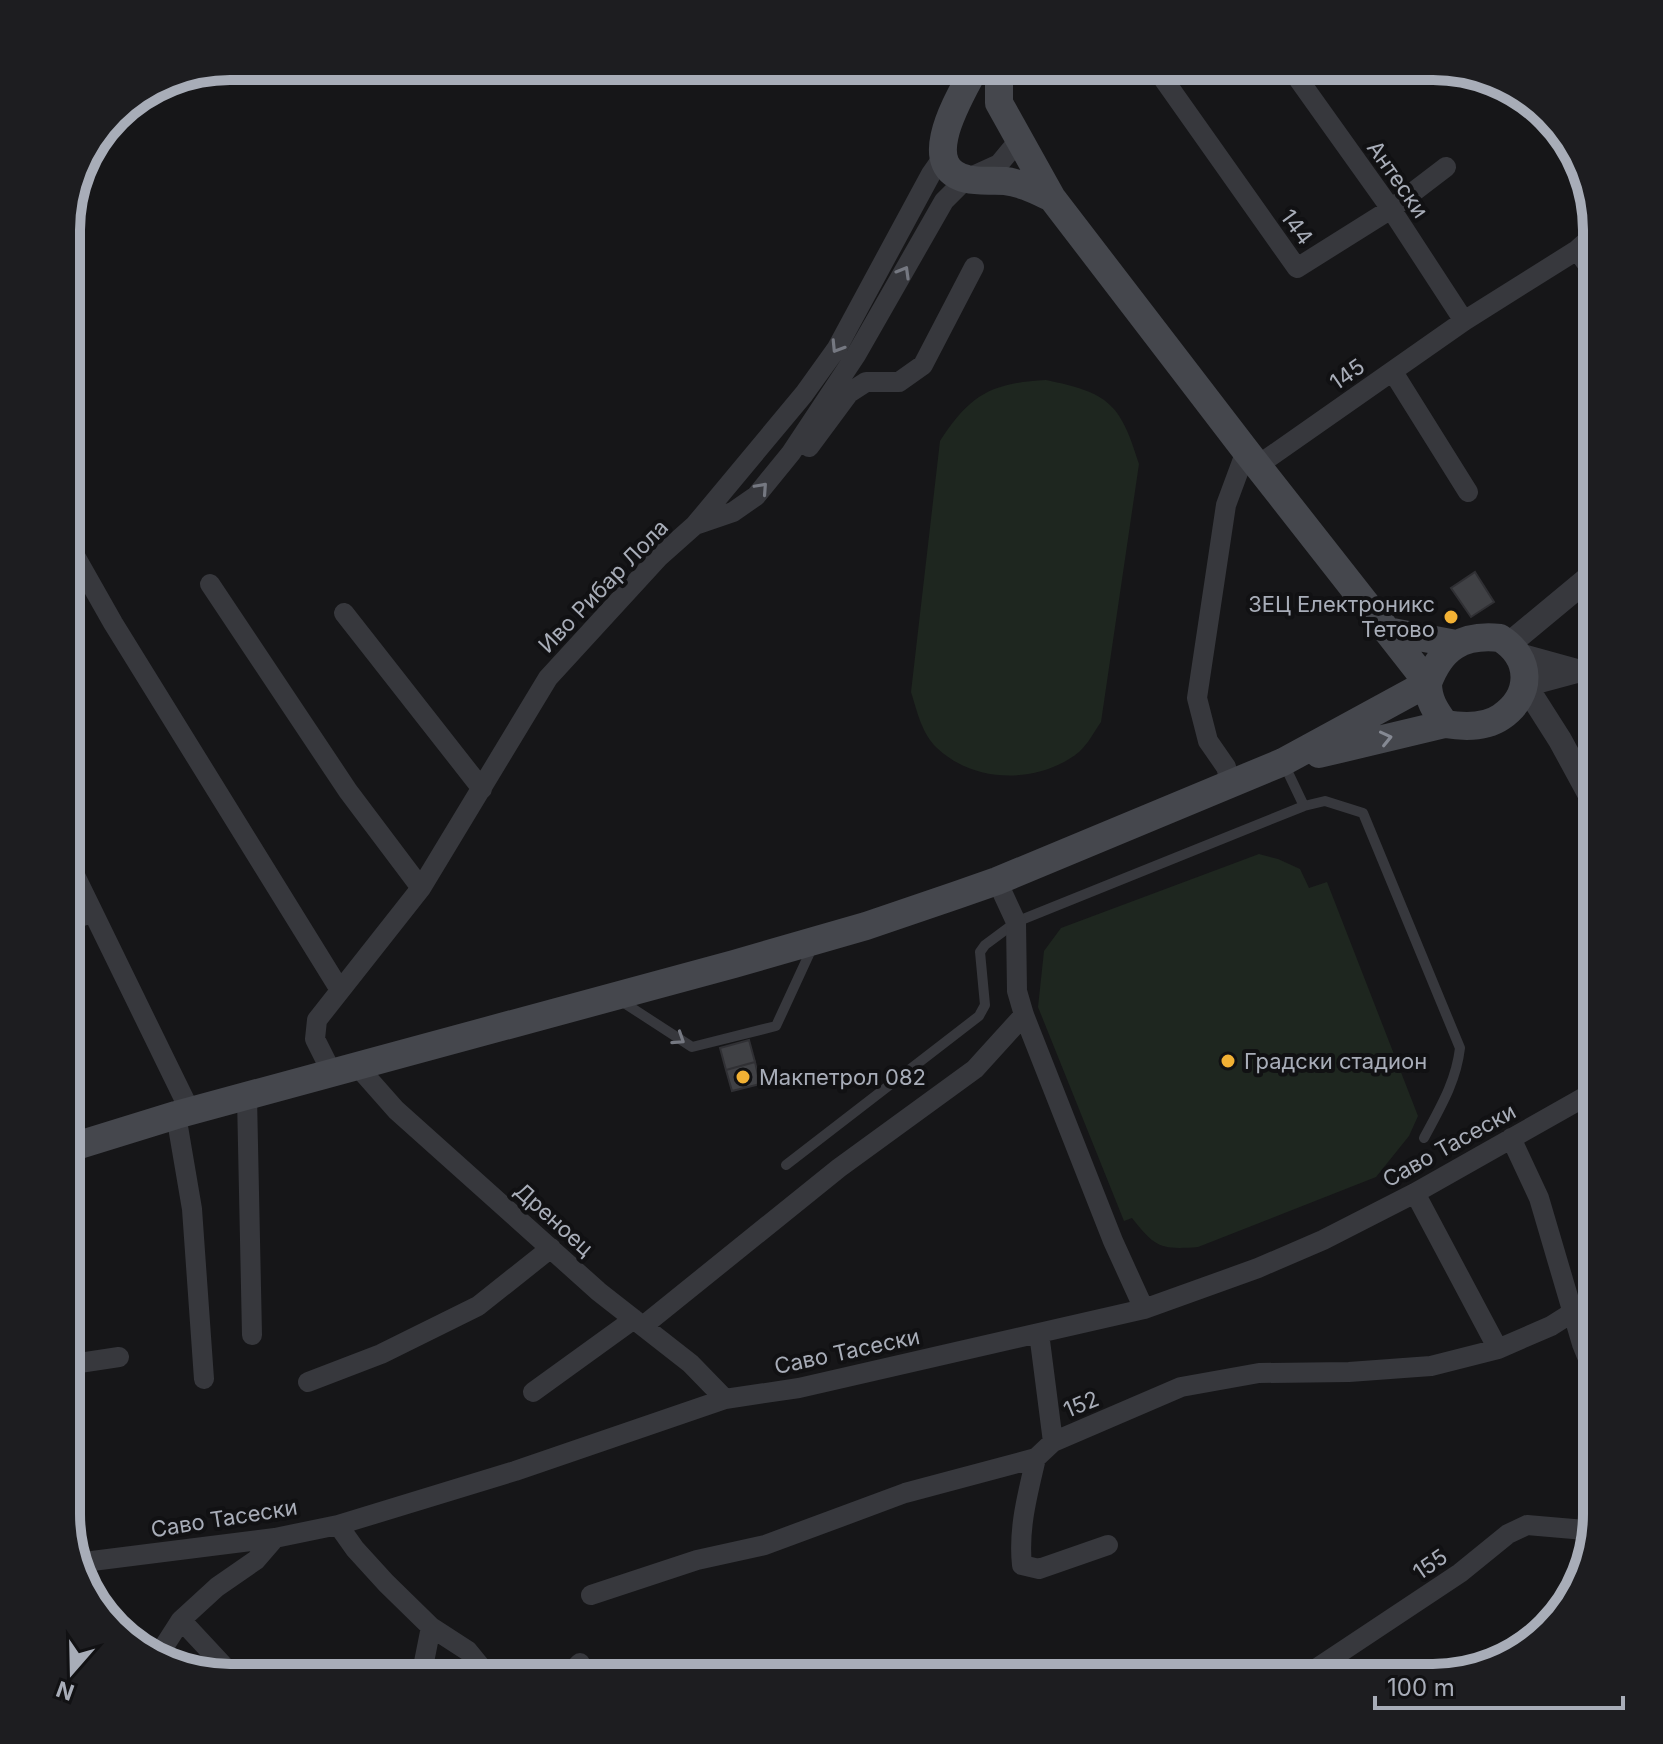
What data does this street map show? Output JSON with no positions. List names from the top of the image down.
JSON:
{
  "streets": {
    "street": [
      "Антески",
      "144",
      "145",
      "Иво Рибар Лола",
      "Саво Тасески",
      "Дреноец",
      "152",
      "155"
    ]
  },
  "crossings": [
    ["Антески", "144"],
    ["Антески", "145"],
    ["Иво Рибар Лола", "Дреноец"],
    ["Саво Тасески", "Дреноец"]
  ],
  "places": ["ЗЕЦ Електроникс Тетово", "Градски стадион", "Макпетрол 082"],
  "scale_bar": "100 m",
  "north": "bottom"
}
